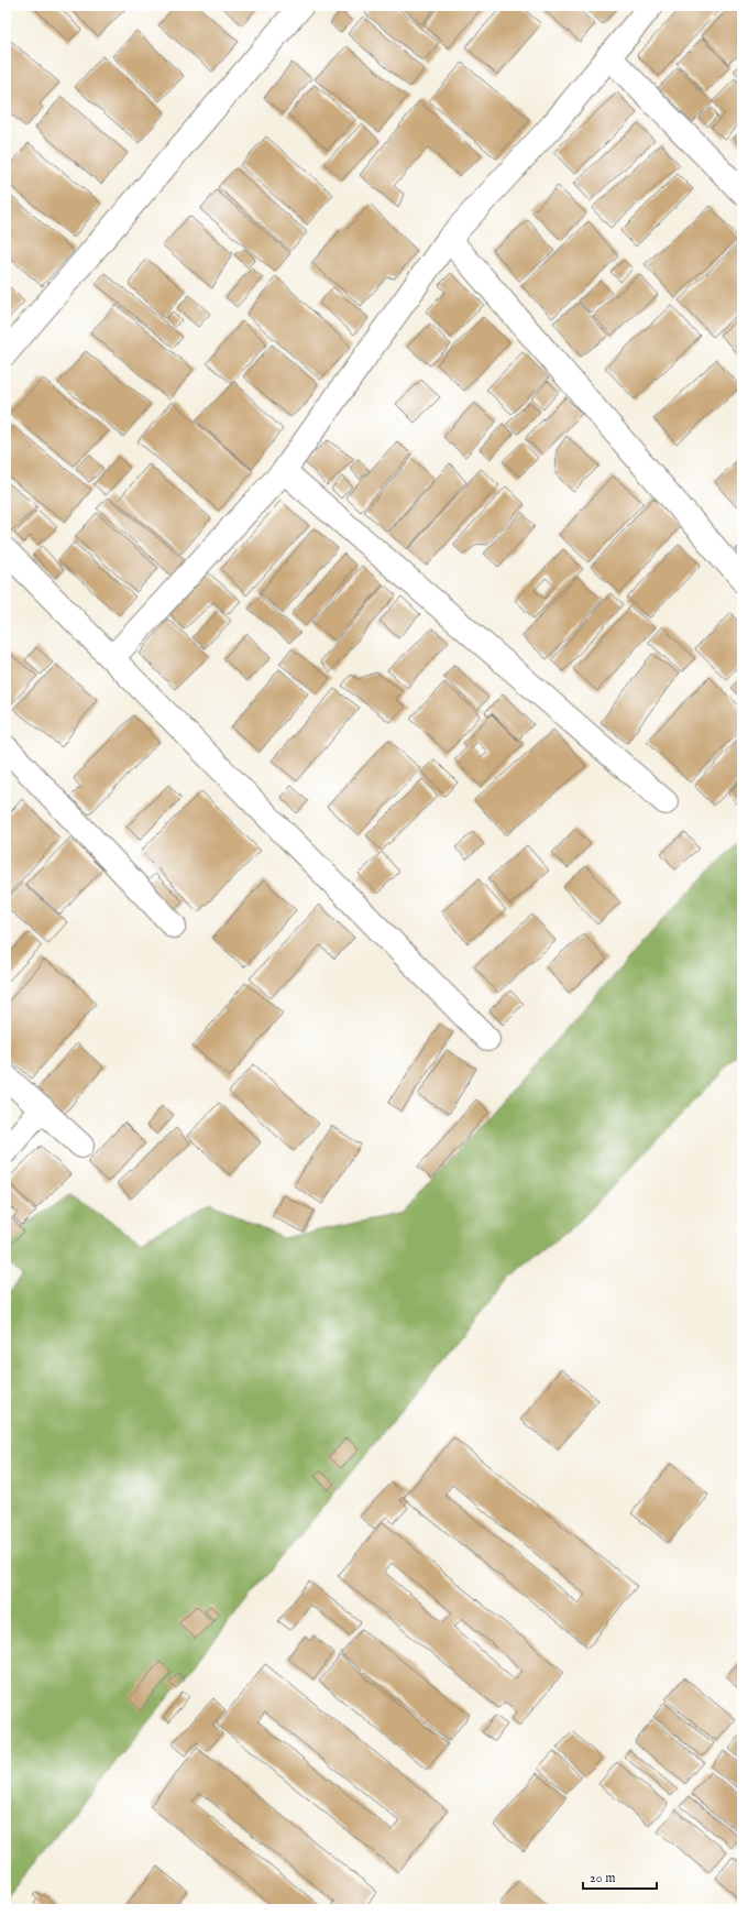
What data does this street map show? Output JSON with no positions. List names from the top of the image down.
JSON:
{
  "scale_bar": "20 m"
}
